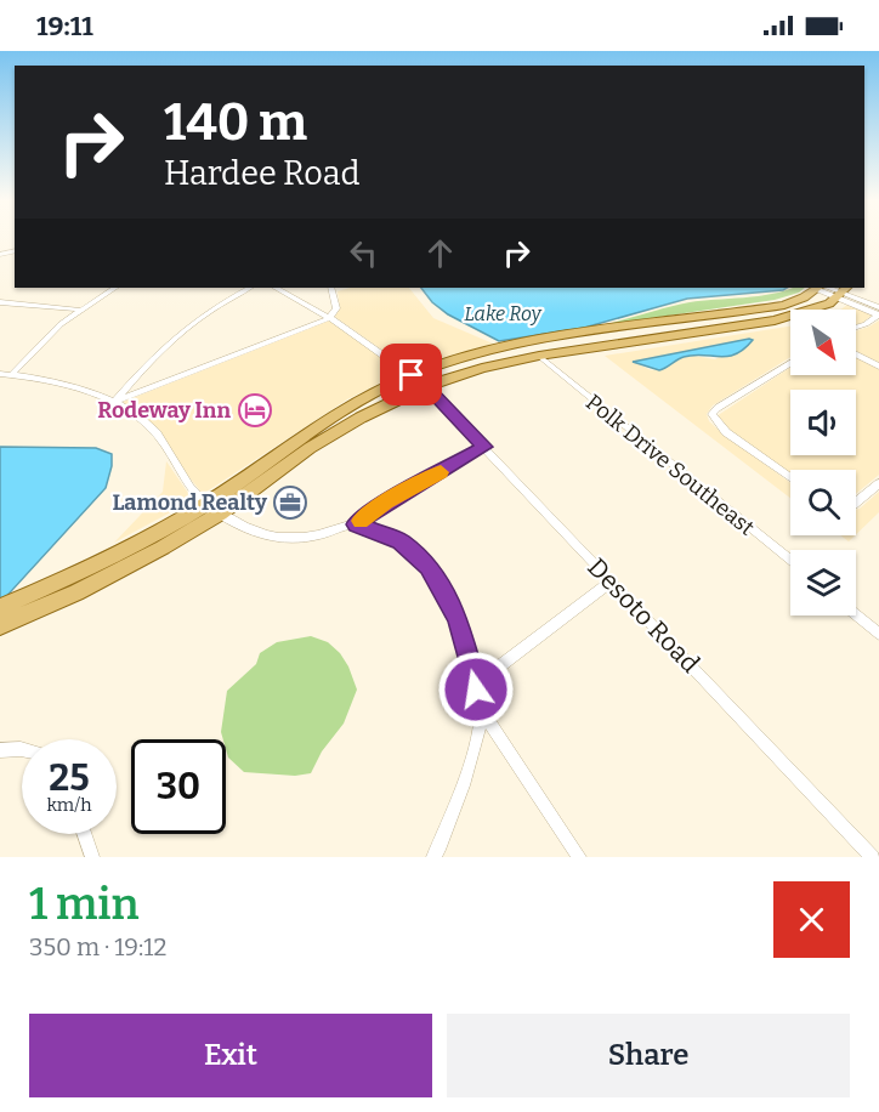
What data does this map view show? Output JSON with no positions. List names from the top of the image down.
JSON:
{
  "streets": {
    "street": ["Polk Drive Southeast", "Desoto Road"]
  },
  "water": ["Lake Roy"],
  "places": {
    "hotel": ["Rodeway Inn"],
    "office": ["Lamond Realty"]
  },
  "north": "bottom right",
  "page": {
    "status": "19:11",
    "turn": ["140 m", "Hardee Road"],
    "speed": "25 km/h",
    "limit": "30",
    "heading": ["1 min", "350 m · 19:12"],
    "buttons": ["Exit", "Share"]
  }
}
